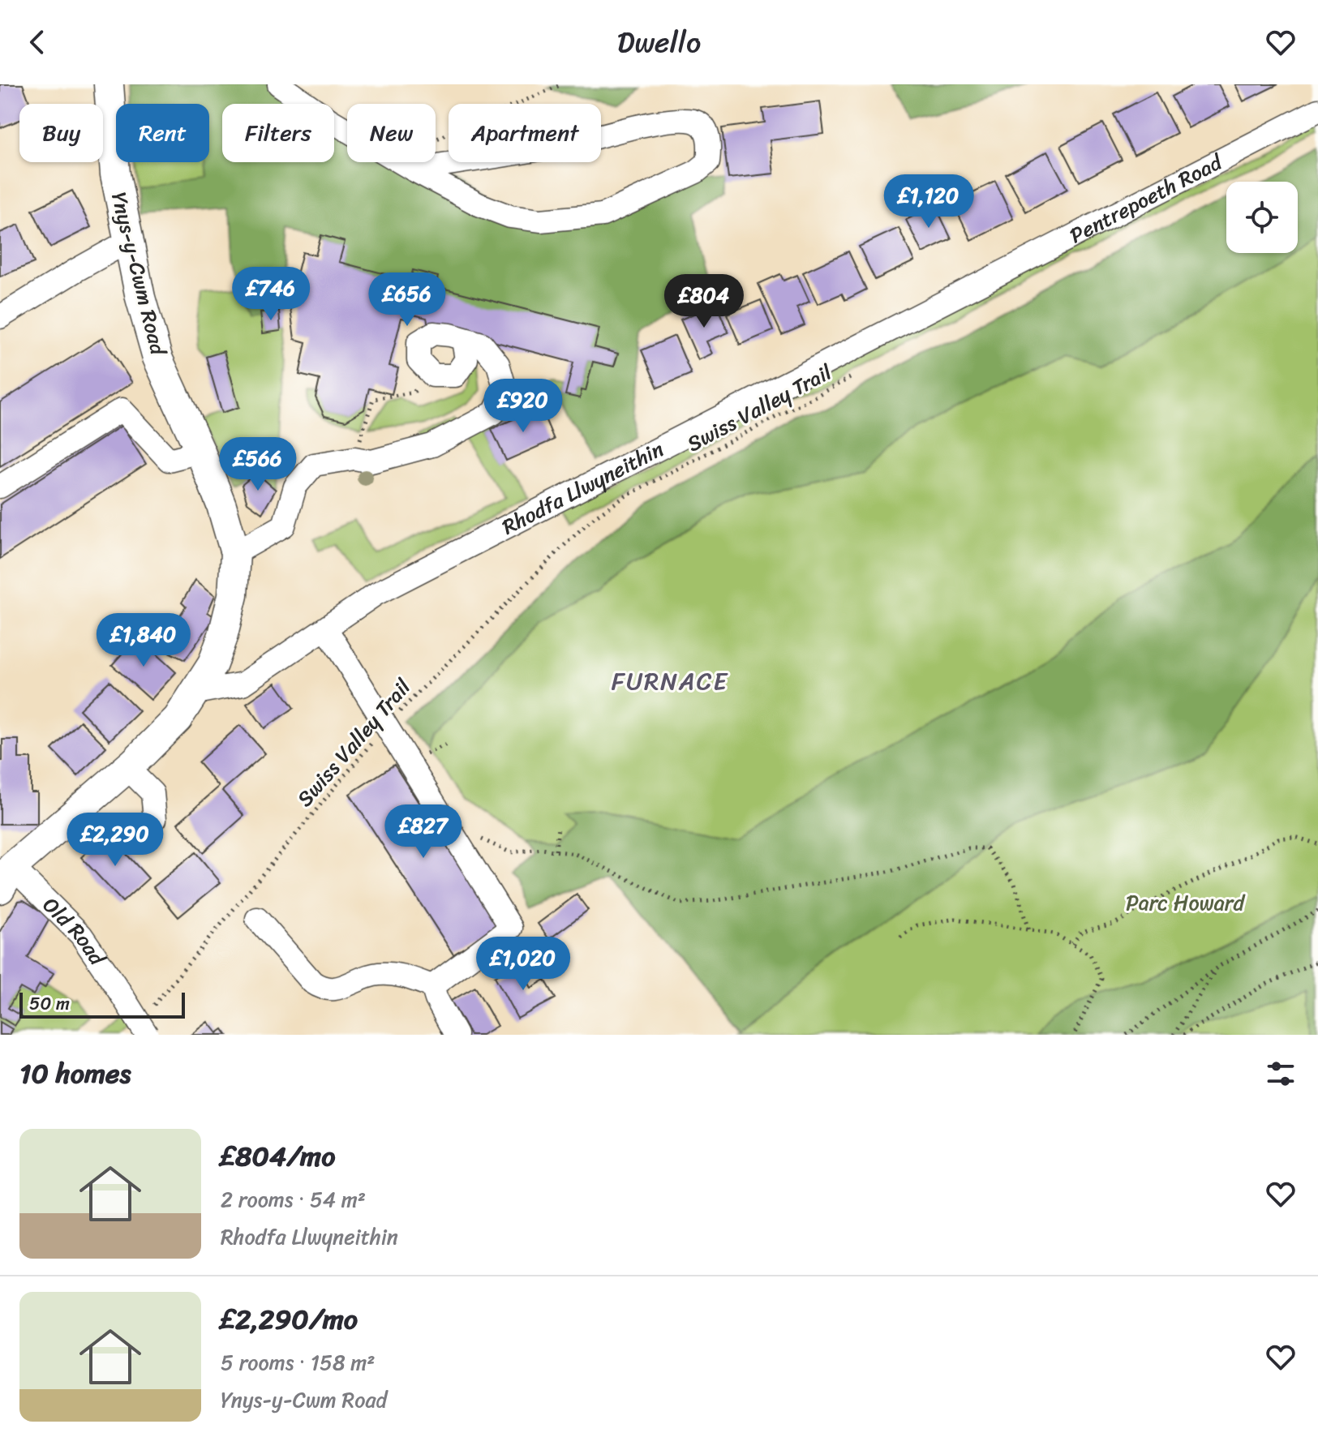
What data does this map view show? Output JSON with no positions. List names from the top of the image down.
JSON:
{
  "streets": {
    "main road": ["Ynys-y-Cwm Road"],
    "street": ["Pentrepoeth Road", "Rhodfa Llwyneithin", "Old Road"],
    "path": ["Swiss Valley Trail"]
  },
  "crossings": [
    ["Pentrepoeth Road", "Rhodfa Llwyneithin"],
    ["Ynys-y-Cwm Road", "Rhodfa Llwyneithin"],
    ["Ynys-y-Cwm Road", "Old Road"]
  ],
  "districts": ["FURNACE"],
  "parks": ["Parc Howard"],
  "scale_bar": "50 m",
  "page": {
    "header": "Dwello",
    "chip": [
      "Buy",
      "Rent",
      "Filters",
      "New",
      "Apartment"
    ],
    "price": [
      "£1,120",
      "£746",
      "£656",
      "£804",
      "£920",
      "£566",
      "£1,840",
      "£827",
      "£2,290",
      "£1,020"
    ],
    "scale": "50 m",
    "heading": "10 homes",
    "list": [
      {
        "name": "£804/mo",
        "note": "2 rooms · 54 m² · Rhodfa Llwyneithin"
      },
      {
        "name": "£2,290/mo",
        "note": "5 rooms · 158 m² · Ynys-y-Cwm Road"
      }
    ]
  }
}
